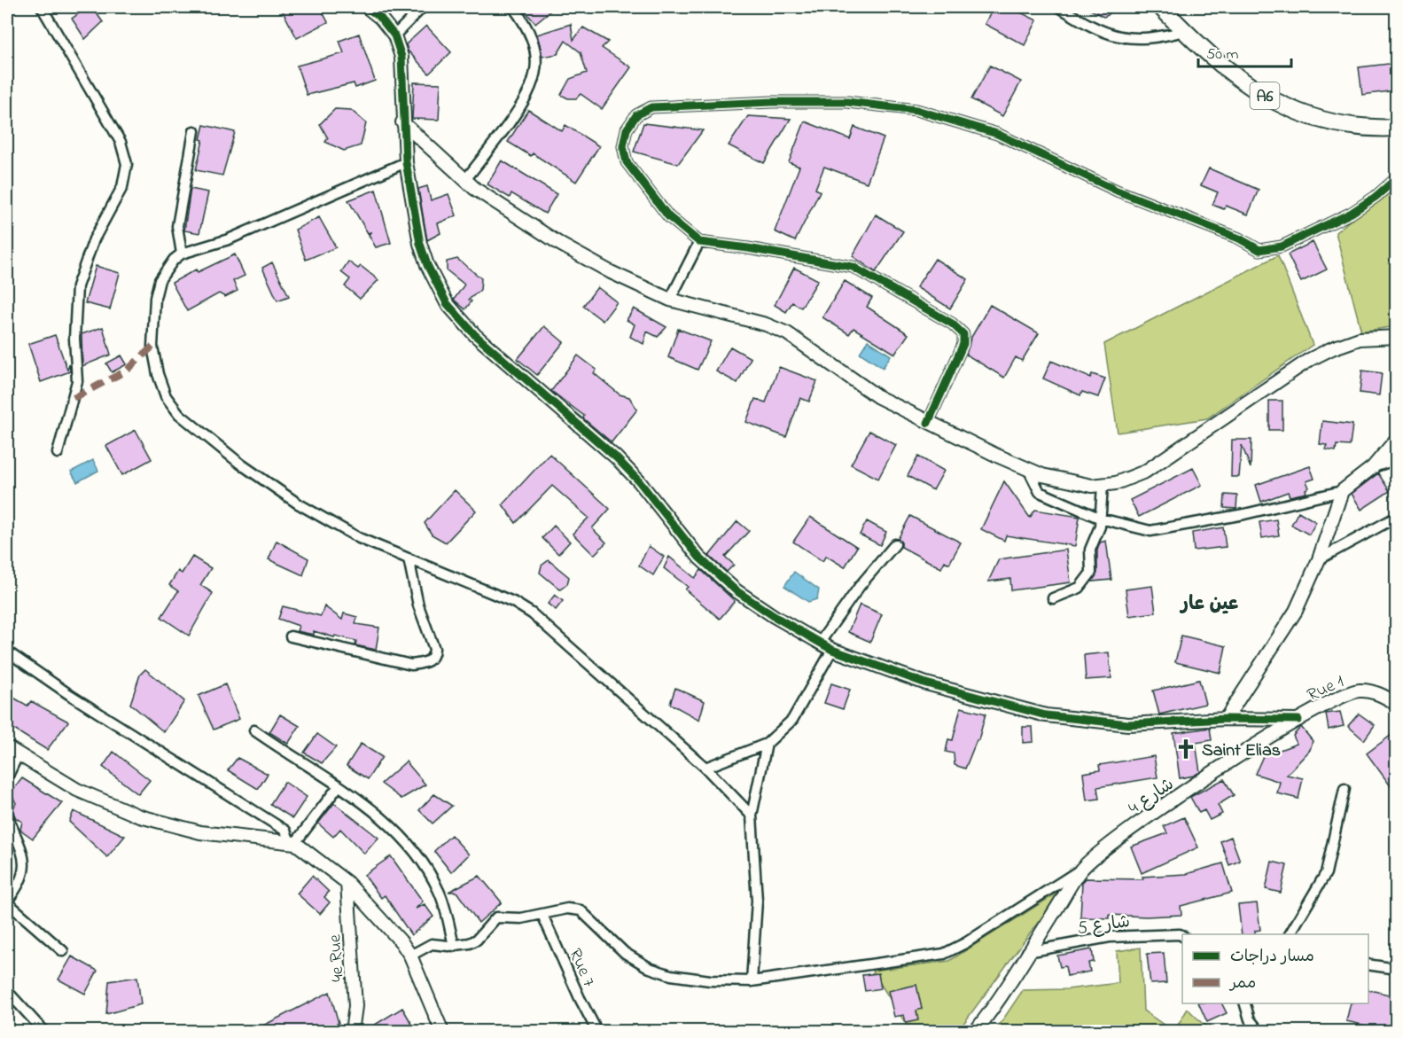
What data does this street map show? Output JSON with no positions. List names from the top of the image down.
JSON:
{
  "streets": {
    "highway": ["A6"],
    "street": [
      "Rue 1",
      "شارع 4",
      "شارع 5",
      "4e Rue",
      "Rue 7"
    ]
  },
  "crossings": [
    ["Rue 1", "شارع 4"],
    ["شارع 4", "شارع 5"]
  ],
  "districts": ["عين عار"],
  "places": {
    "church": ["Saint Elias"]
  },
  "legend": ["مسار دراجات", "ممر"],
  "scale_bar": "50 m"
}
